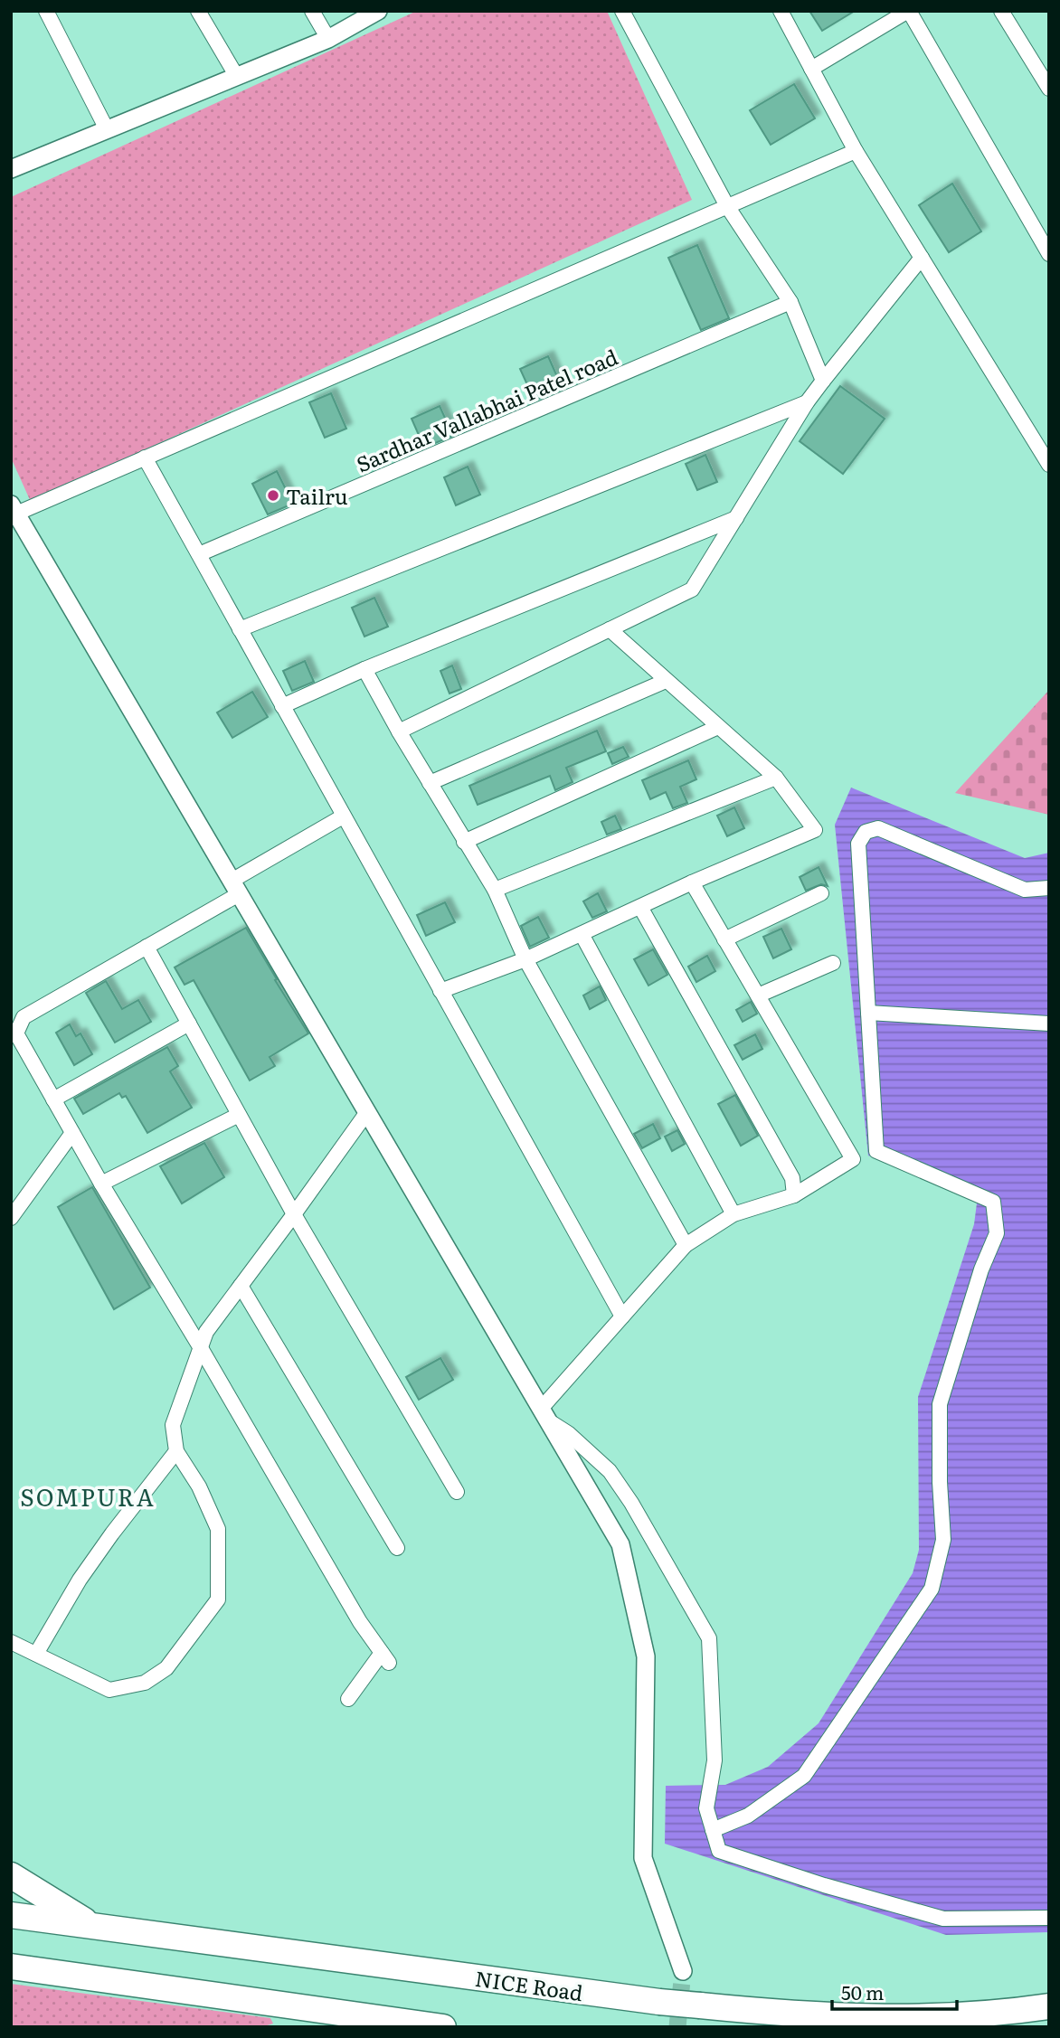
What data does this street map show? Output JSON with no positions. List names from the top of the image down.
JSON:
{
  "streets": {
    "highway": ["NICE Road"],
    "street": ["Sardhar Vallabhai Patel road"]
  },
  "districts": ["SOMPURA"],
  "places": ["Tailru"],
  "scale_bar": "50 m"
}
